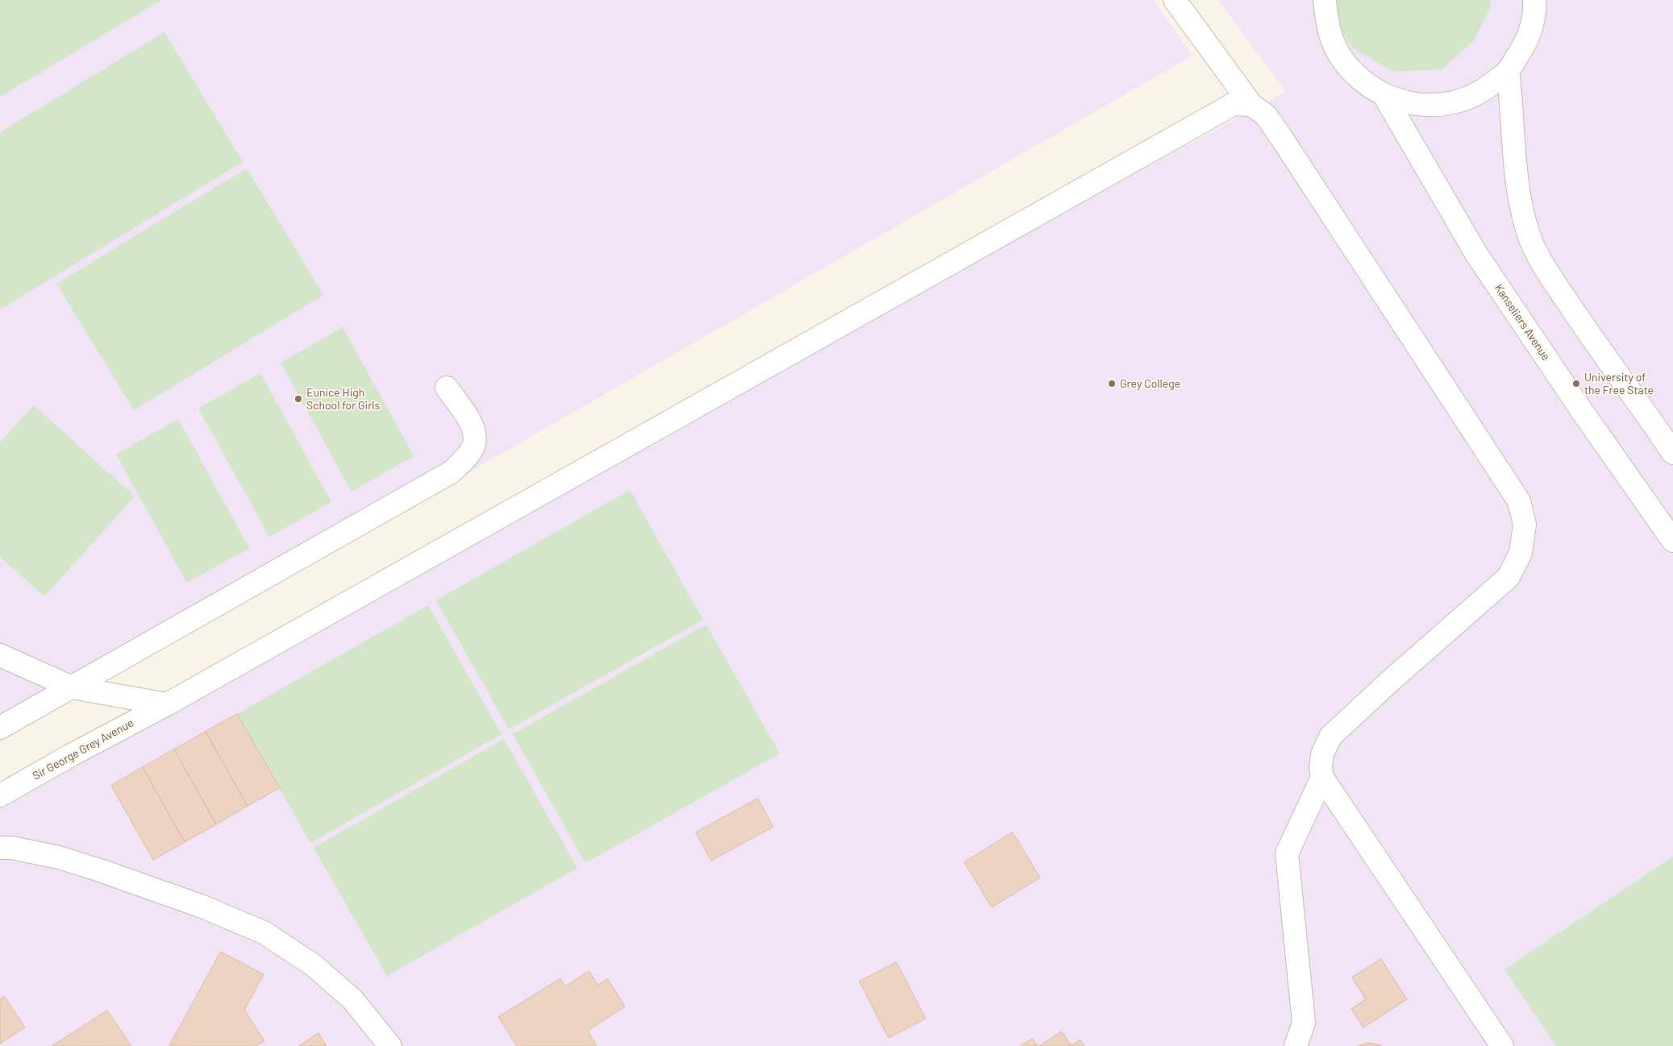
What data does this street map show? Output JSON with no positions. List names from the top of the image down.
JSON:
{
  "streets": {
    "street": ["Kanseliers Avenue", "Sir George Grey Avenue"]
  },
  "places": ["Grey College", "University of the Free State", "Eunice High School for Girls"]
}
